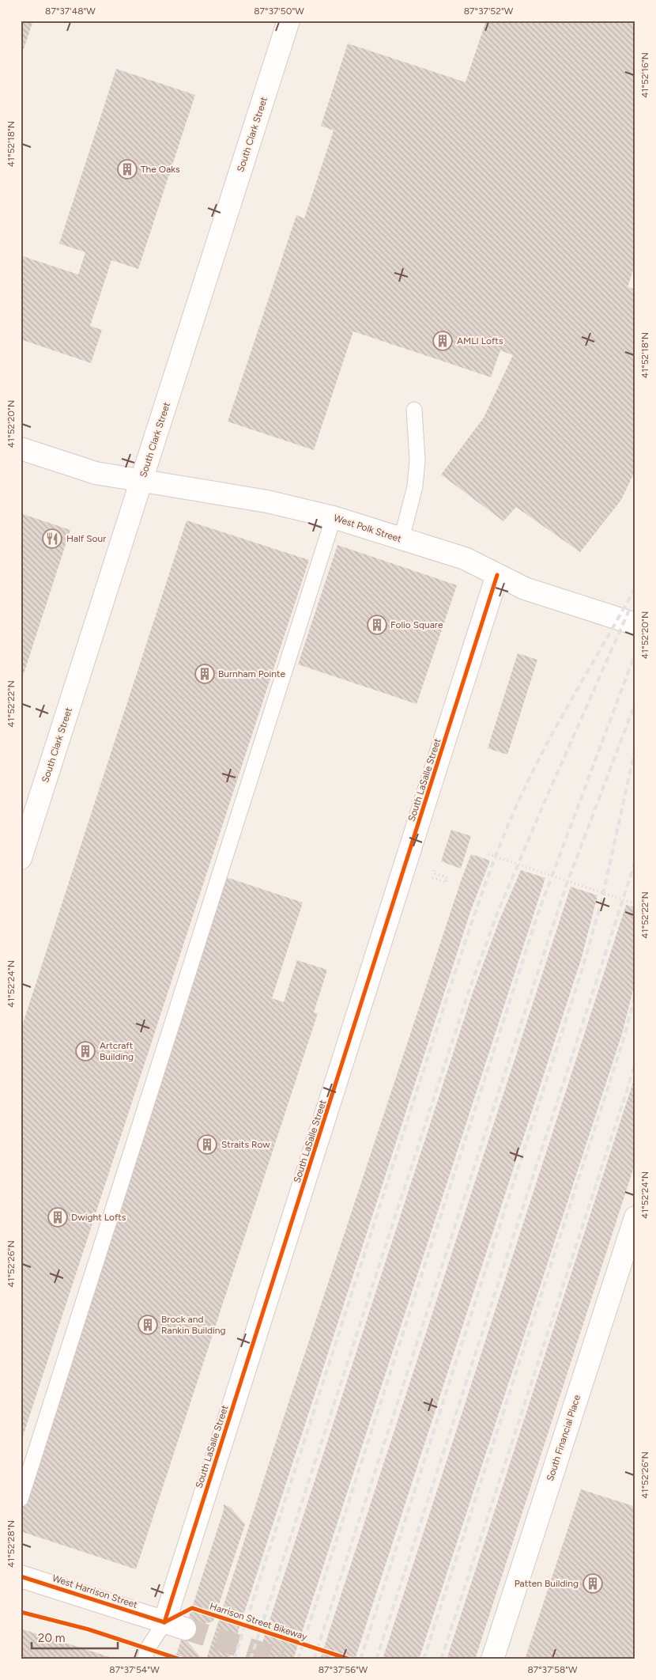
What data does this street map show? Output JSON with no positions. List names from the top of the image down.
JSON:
{
  "streets": {
    "main road": [
      "South Clark Street",
      "West Polk Street",
      "South LaSalle Street",
      "South Financial Place",
      "West Harrison Street"
    ],
    "cycle path": ["Harrison Street Bikeway"]
  },
  "crossings": [
    ["South Clark Street", "West Polk Street"],
    ["West Polk Street", "South LaSalle Street"],
    ["South LaSalle Street", "West Harrison Street"]
  ],
  "places": {
    "building": [
      "The Oaks",
      "AMLI Lofts",
      "Folio Square",
      "Burnham Pointe",
      "Artcraft Building",
      "Straits Row",
      "Dwight Lofts",
      "Brock and Rankin Building",
      "Patten Building"
    ],
    "restaurant": ["Half Sour"]
  },
  "scale_bar": "20 m",
  "coordinates": [
    "87°37'48\"W",
    "87°37'50\"W",
    "87°37'52\"W",
    "41°52'16\"N",
    "41°52'18\"N",
    "41°52'20\"N",
    "41°52'22\"N",
    "41°52'24\"N",
    "41°52'26\"N",
    "41°52'28\"N",
    "87°37'54\"W",
    "87°37'56\"W",
    "87°37'58\"W"
  ]
}
